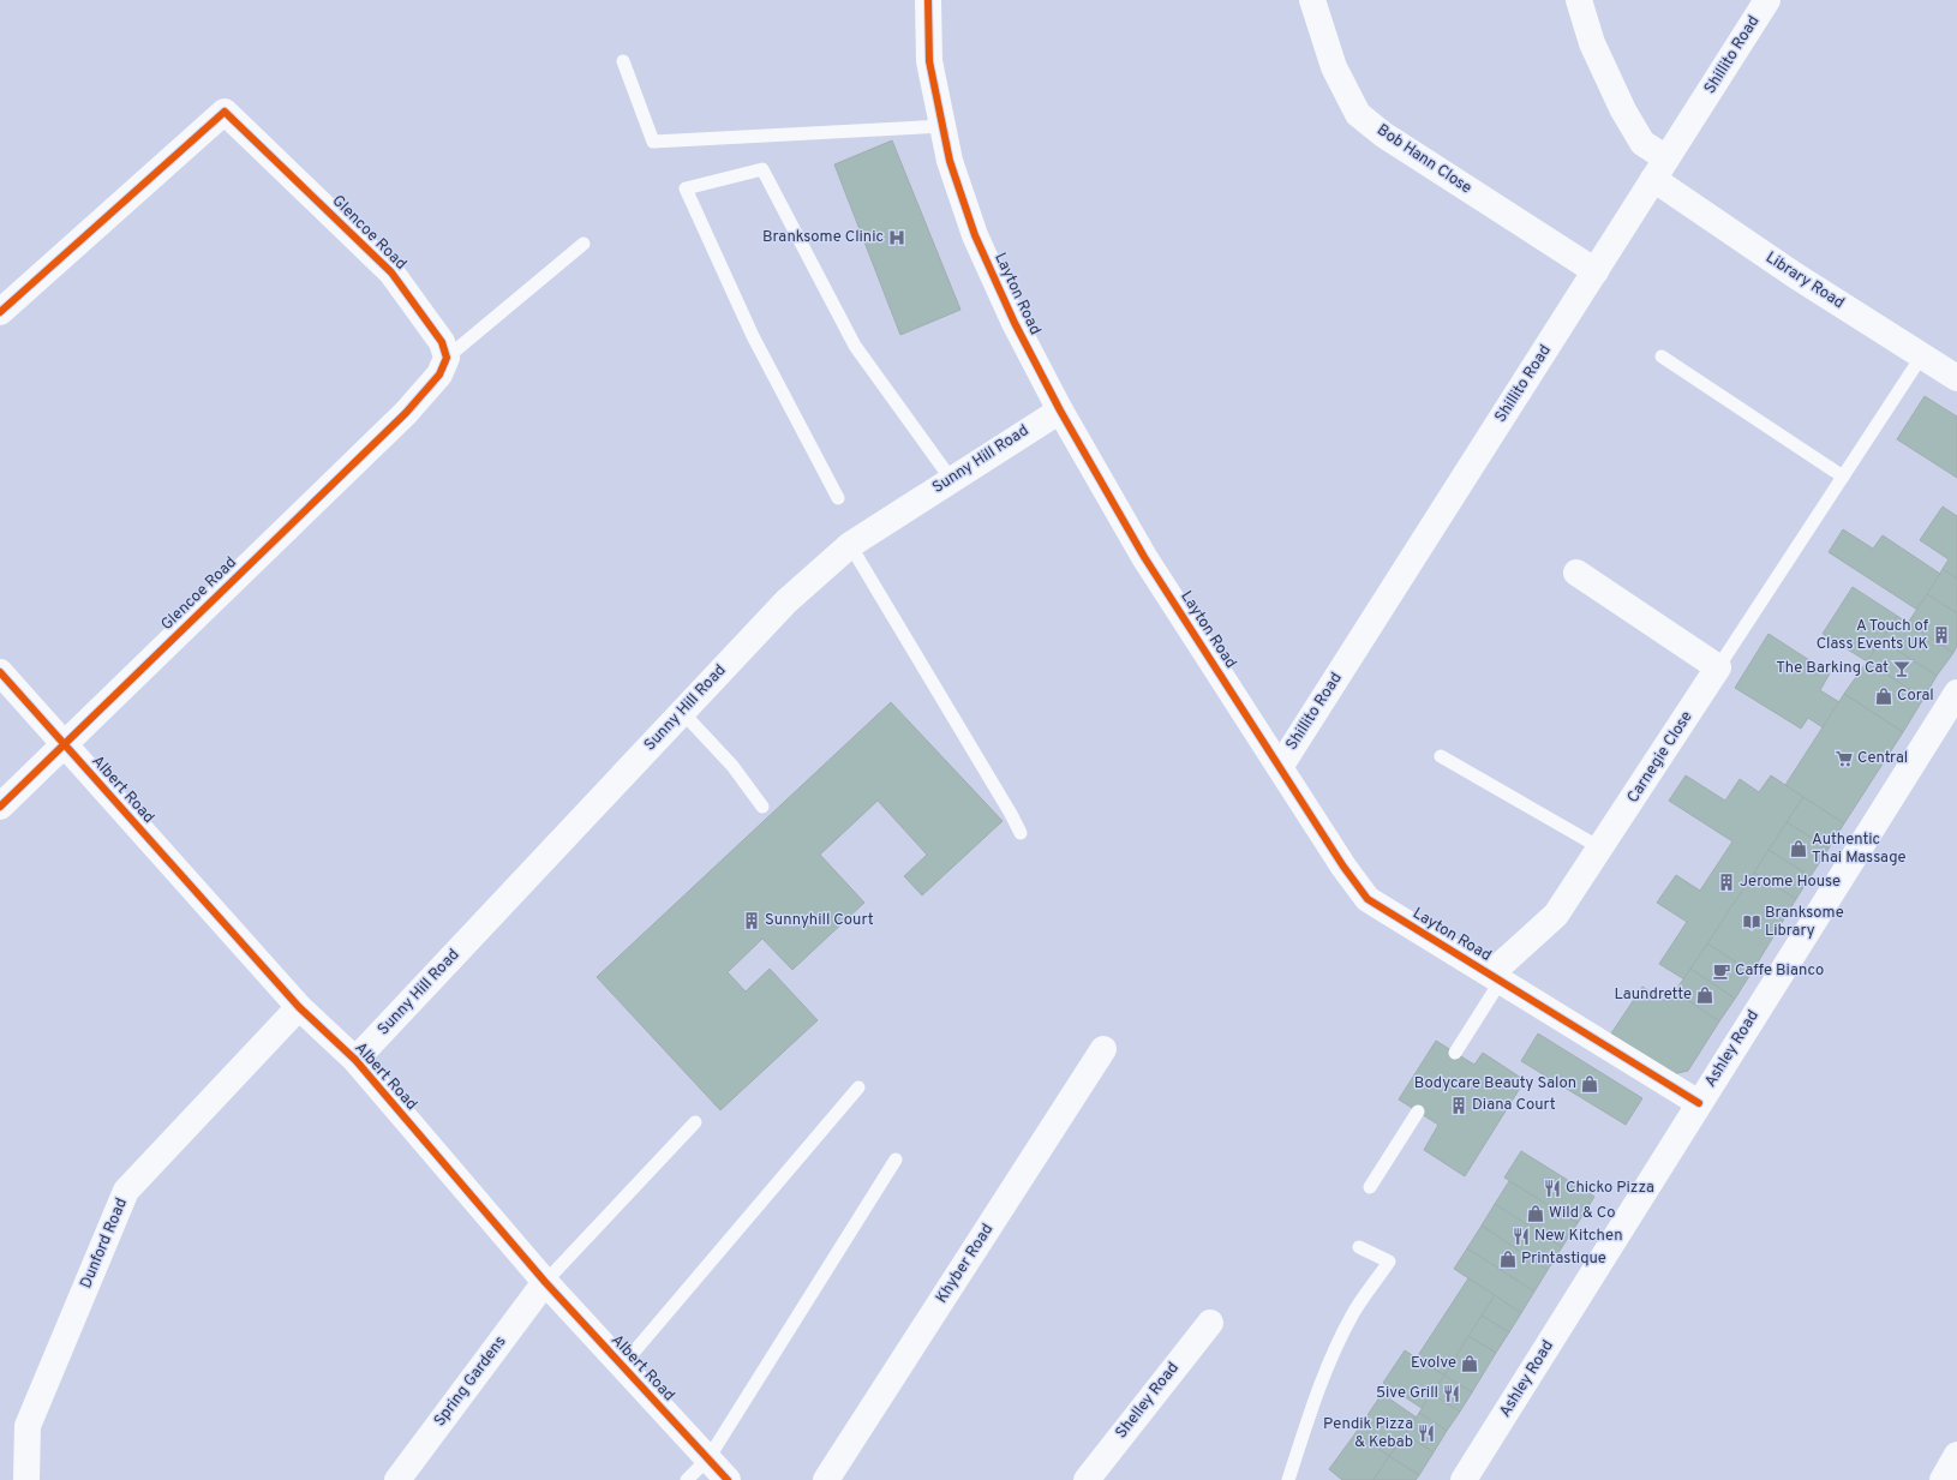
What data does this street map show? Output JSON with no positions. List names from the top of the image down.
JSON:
{
  "streets": {
    "street": [
      "Shillito Road",
      "Bob Hann Close",
      "Glencoe Road",
      "Library Road",
      "Layton Road",
      "Sunny Hill Road",
      "Carnegie Close",
      "Albert Road",
      "Ashley Road",
      "Dunford Road",
      "Khyber Road",
      "Spring Gardens",
      "Shelley Road"
    ]
  },
  "crossings": [
    ["Shillito Road", "Bob Hann Close"],
    ["Shillito Road", "Library Road"],
    ["Shillito Road", "Layton Road"],
    ["Glencoe Road", "Albert Road"],
    ["Layton Road", "Sunny Hill Road"],
    ["Layton Road", "Carnegie Close"],
    ["Layton Road", "Ashley Road"],
    ["Sunny Hill Road", "Albert Road"],
    ["Albert Road", "Dunford Road"],
    ["Albert Road", "Spring Gardens"]
  ],
  "places": {
    "hospital": ["Branksome Clinic"],
    "building": [
      "A Touch of Class Events UK",
      "Jerome House",
      "Sunnyhill Court",
      "Diana Court"
    ],
    "bar": ["The Barking Cat"],
    "shop": [
      "Coral",
      "Authentic Thai Massage",
      "Laundrette",
      "Bodycare Beauty Salon",
      "Wild & Co",
      "Printastique",
      "Evolve"
    ],
    "supermarket": ["Central"],
    "library": ["Branksome Library"],
    "cafe": ["Caffe Bianco"],
    "restaurant": [
      "Chicko Pizza",
      "New Kitchen",
      "5ive Grill",
      "Pendik Pizza & Kebab"
    ]
  }
}
